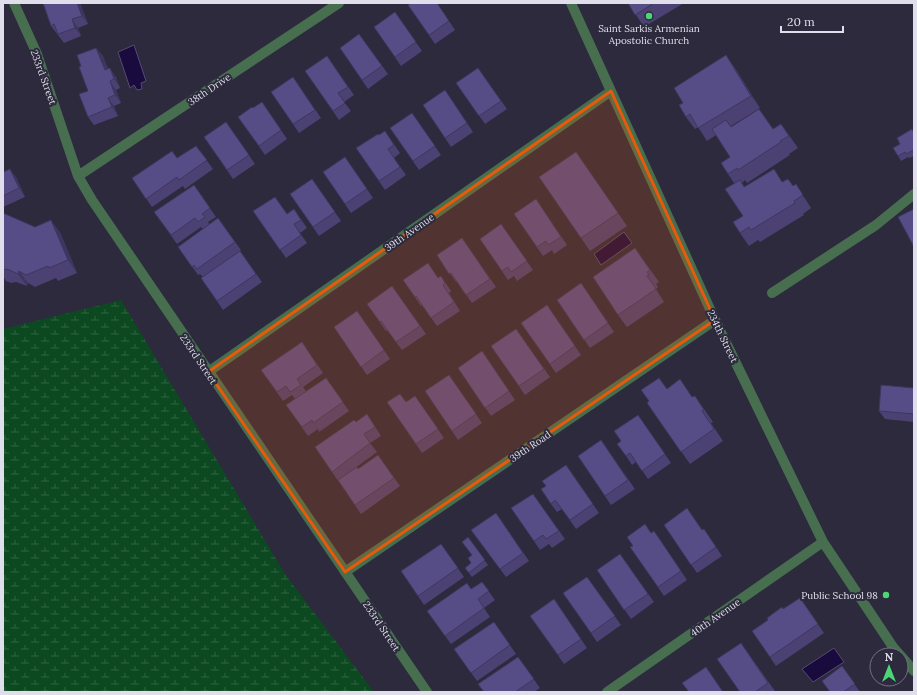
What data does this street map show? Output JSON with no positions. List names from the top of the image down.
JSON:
{
  "streets": {
    "street": [
      "233rd Street",
      "38th Drive",
      "39th Avenue",
      "234th Street",
      "39th Road",
      "40th Avenue"
    ]
  },
  "crossings": [
    ["233rd Street", "38th Drive"],
    ["233rd Street", "39th Avenue"],
    ["233rd Street", "39th Road"],
    ["39th Avenue", "234th Street"],
    ["234th Street", "39th Road"],
    ["234th Street", "40th Avenue"]
  ],
  "places": ["Saint Sarkis Armenian Apostolic Church", "Public School 98"],
  "scale_bar": "20 m",
  "north": "top"
}
